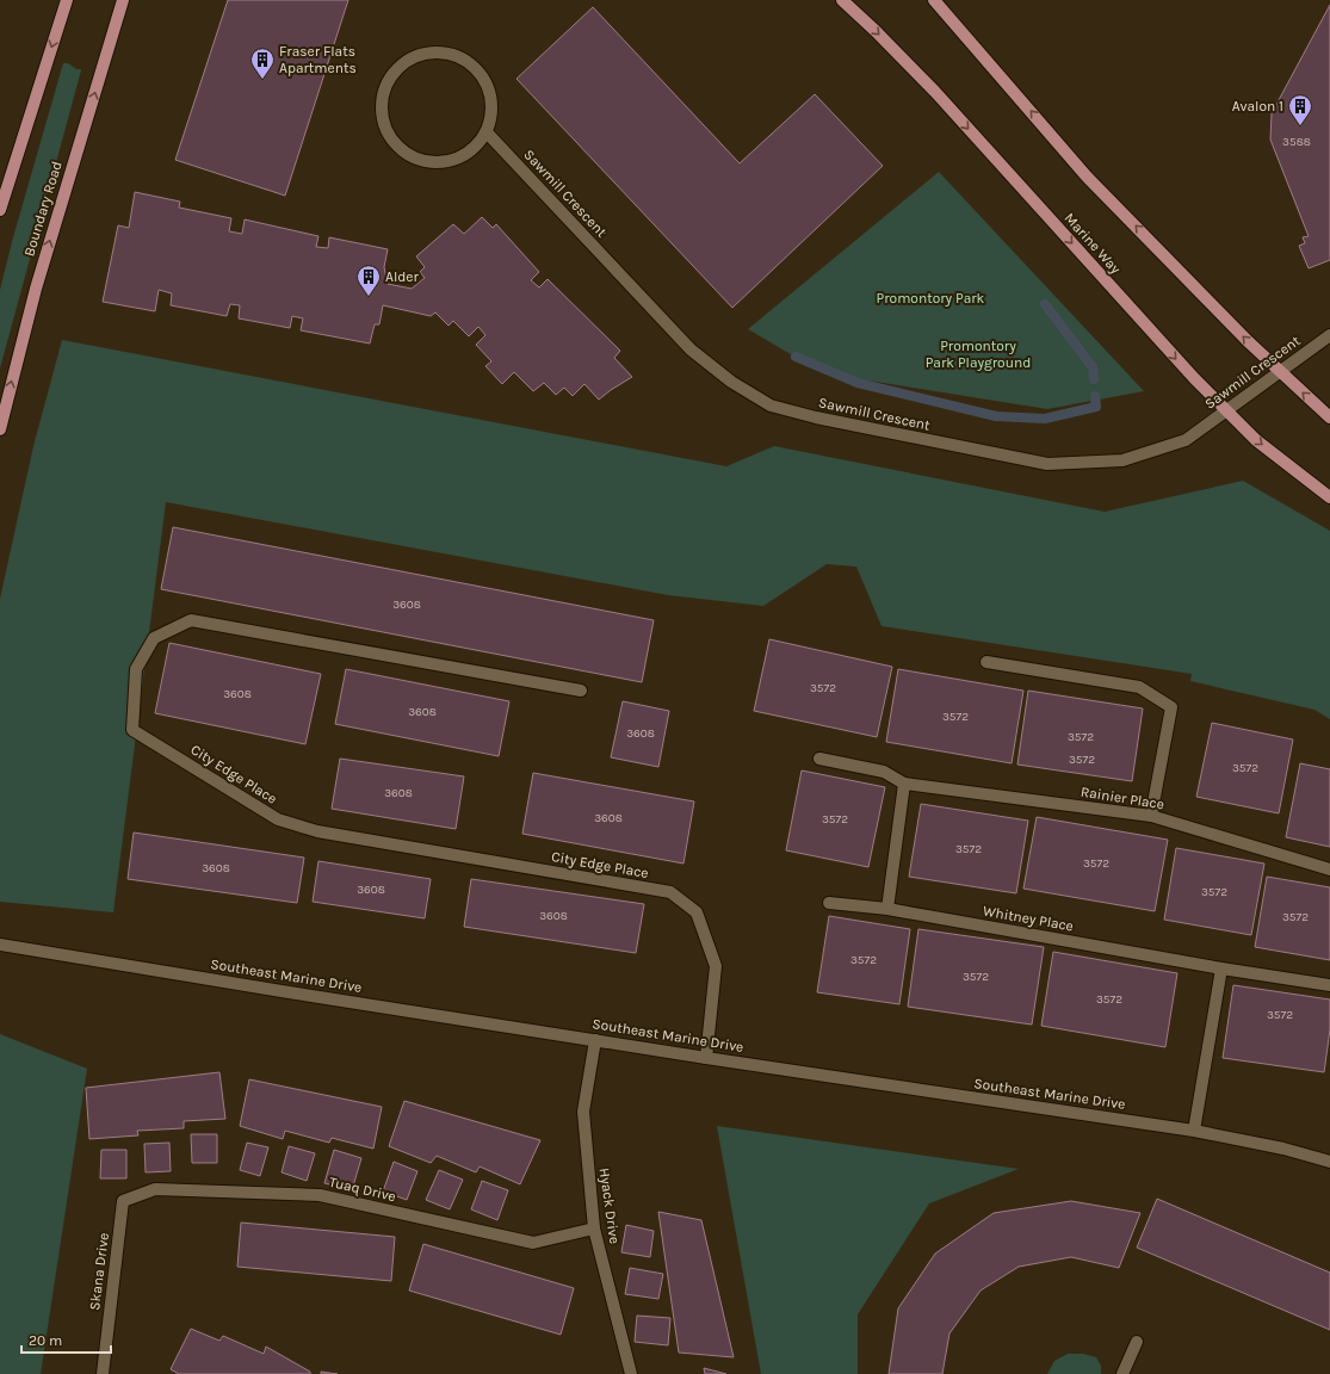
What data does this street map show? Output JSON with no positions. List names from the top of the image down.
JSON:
{
  "streets": {
    "main road": ["Boundary Road", "Marine Way"],
    "street": [
      "Sawmill Crescent",
      "City Edge Place",
      "Rainier Place",
      "Whitney Place",
      "Southeast Marine Drive",
      "Tuaq Drive",
      "Hyack Drive",
      "Skana Drive"
    ]
  },
  "crossings": [
    ["Sawmill Crescent", "Marine Way"],
    ["City Edge Place", "Southeast Marine Drive"],
    ["Southeast Marine Drive", "Hyack Drive"],
    ["Tuaq Drive", "Hyack Drive"],
    ["Tuaq Drive", "Skana Drive"]
  ],
  "parks": ["Promontory Park", "Promontory Park Playground"],
  "places": {
    "building": ["Fraser Flats Apartments", "Avalon 1", "Alder"]
  },
  "house_numbers": [
    "3588",
    "3608",
    "3572",
    "3608",
    "3608",
    "3572",
    "3608",
    "3572",
    "3572",
    "3572",
    "3608",
    "3608",
    "3572",
    "3572",
    "3572",
    "3608",
    "3608",
    "3572",
    "3608",
    "3572",
    "3572",
    "3572",
    "3572",
    "3572"
  ],
  "scale_bar": "20 m"
}
